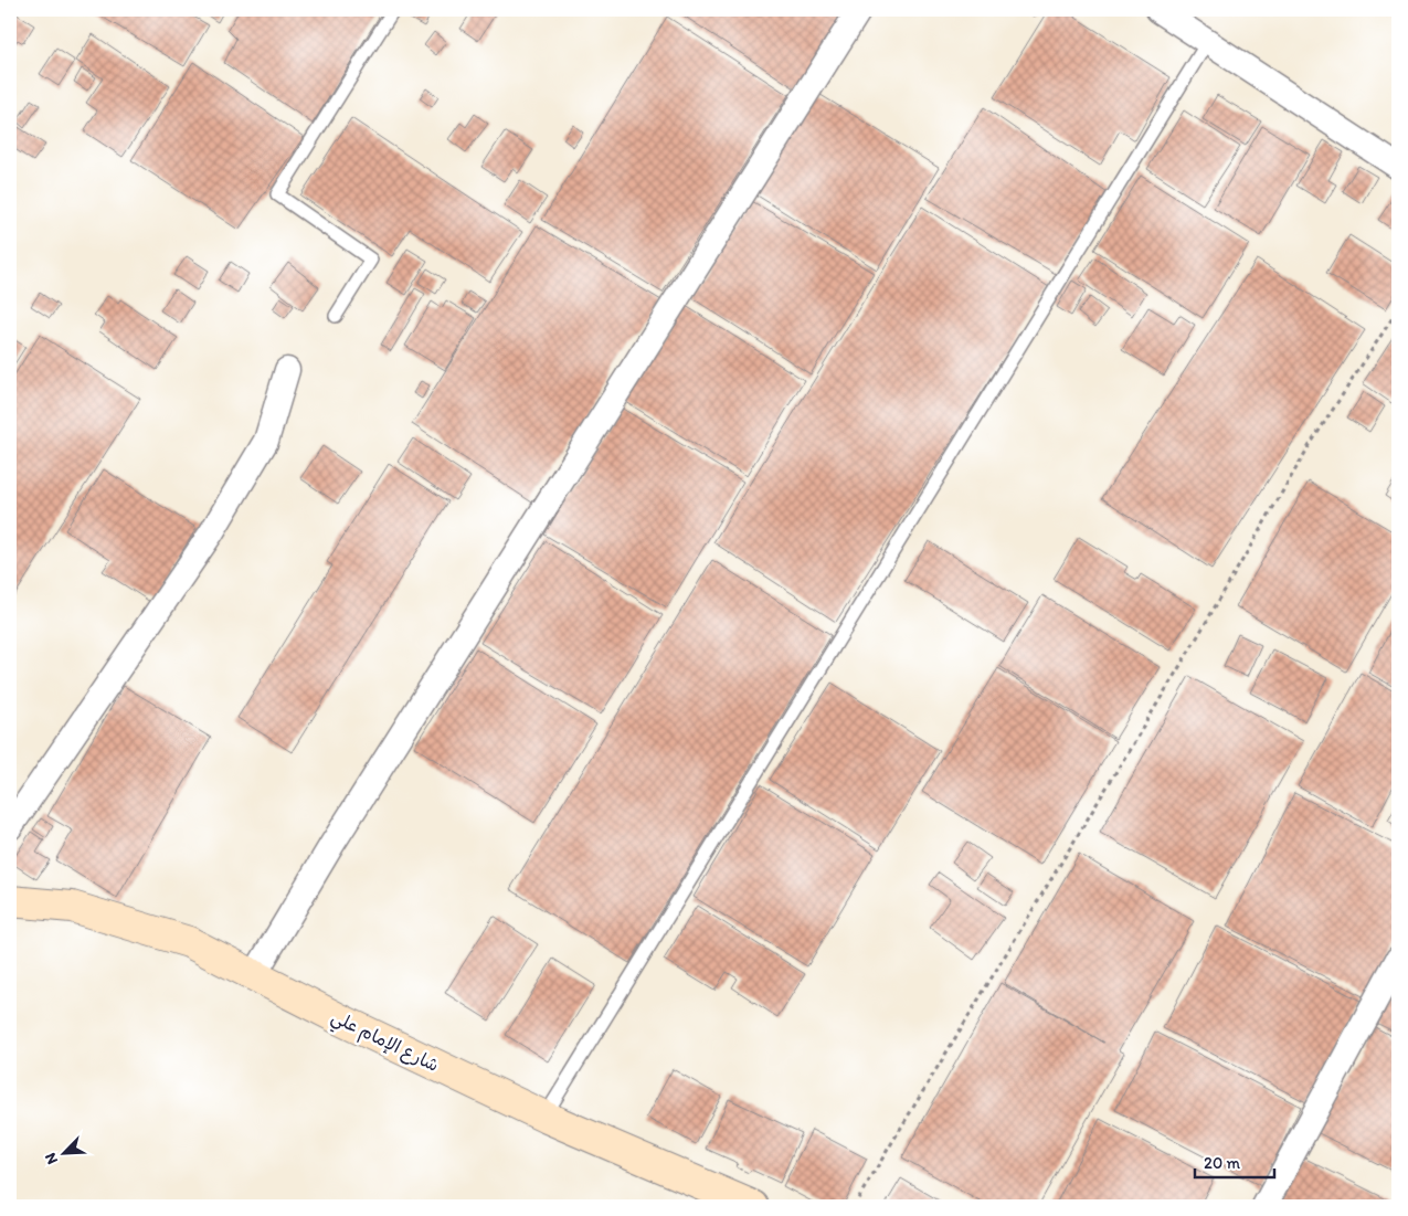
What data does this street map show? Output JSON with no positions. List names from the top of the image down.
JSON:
{
  "streets": {
    "street": ["شارع الإمام علي"]
  },
  "scale_bar": "20 m",
  "north": "bottom left"
}
